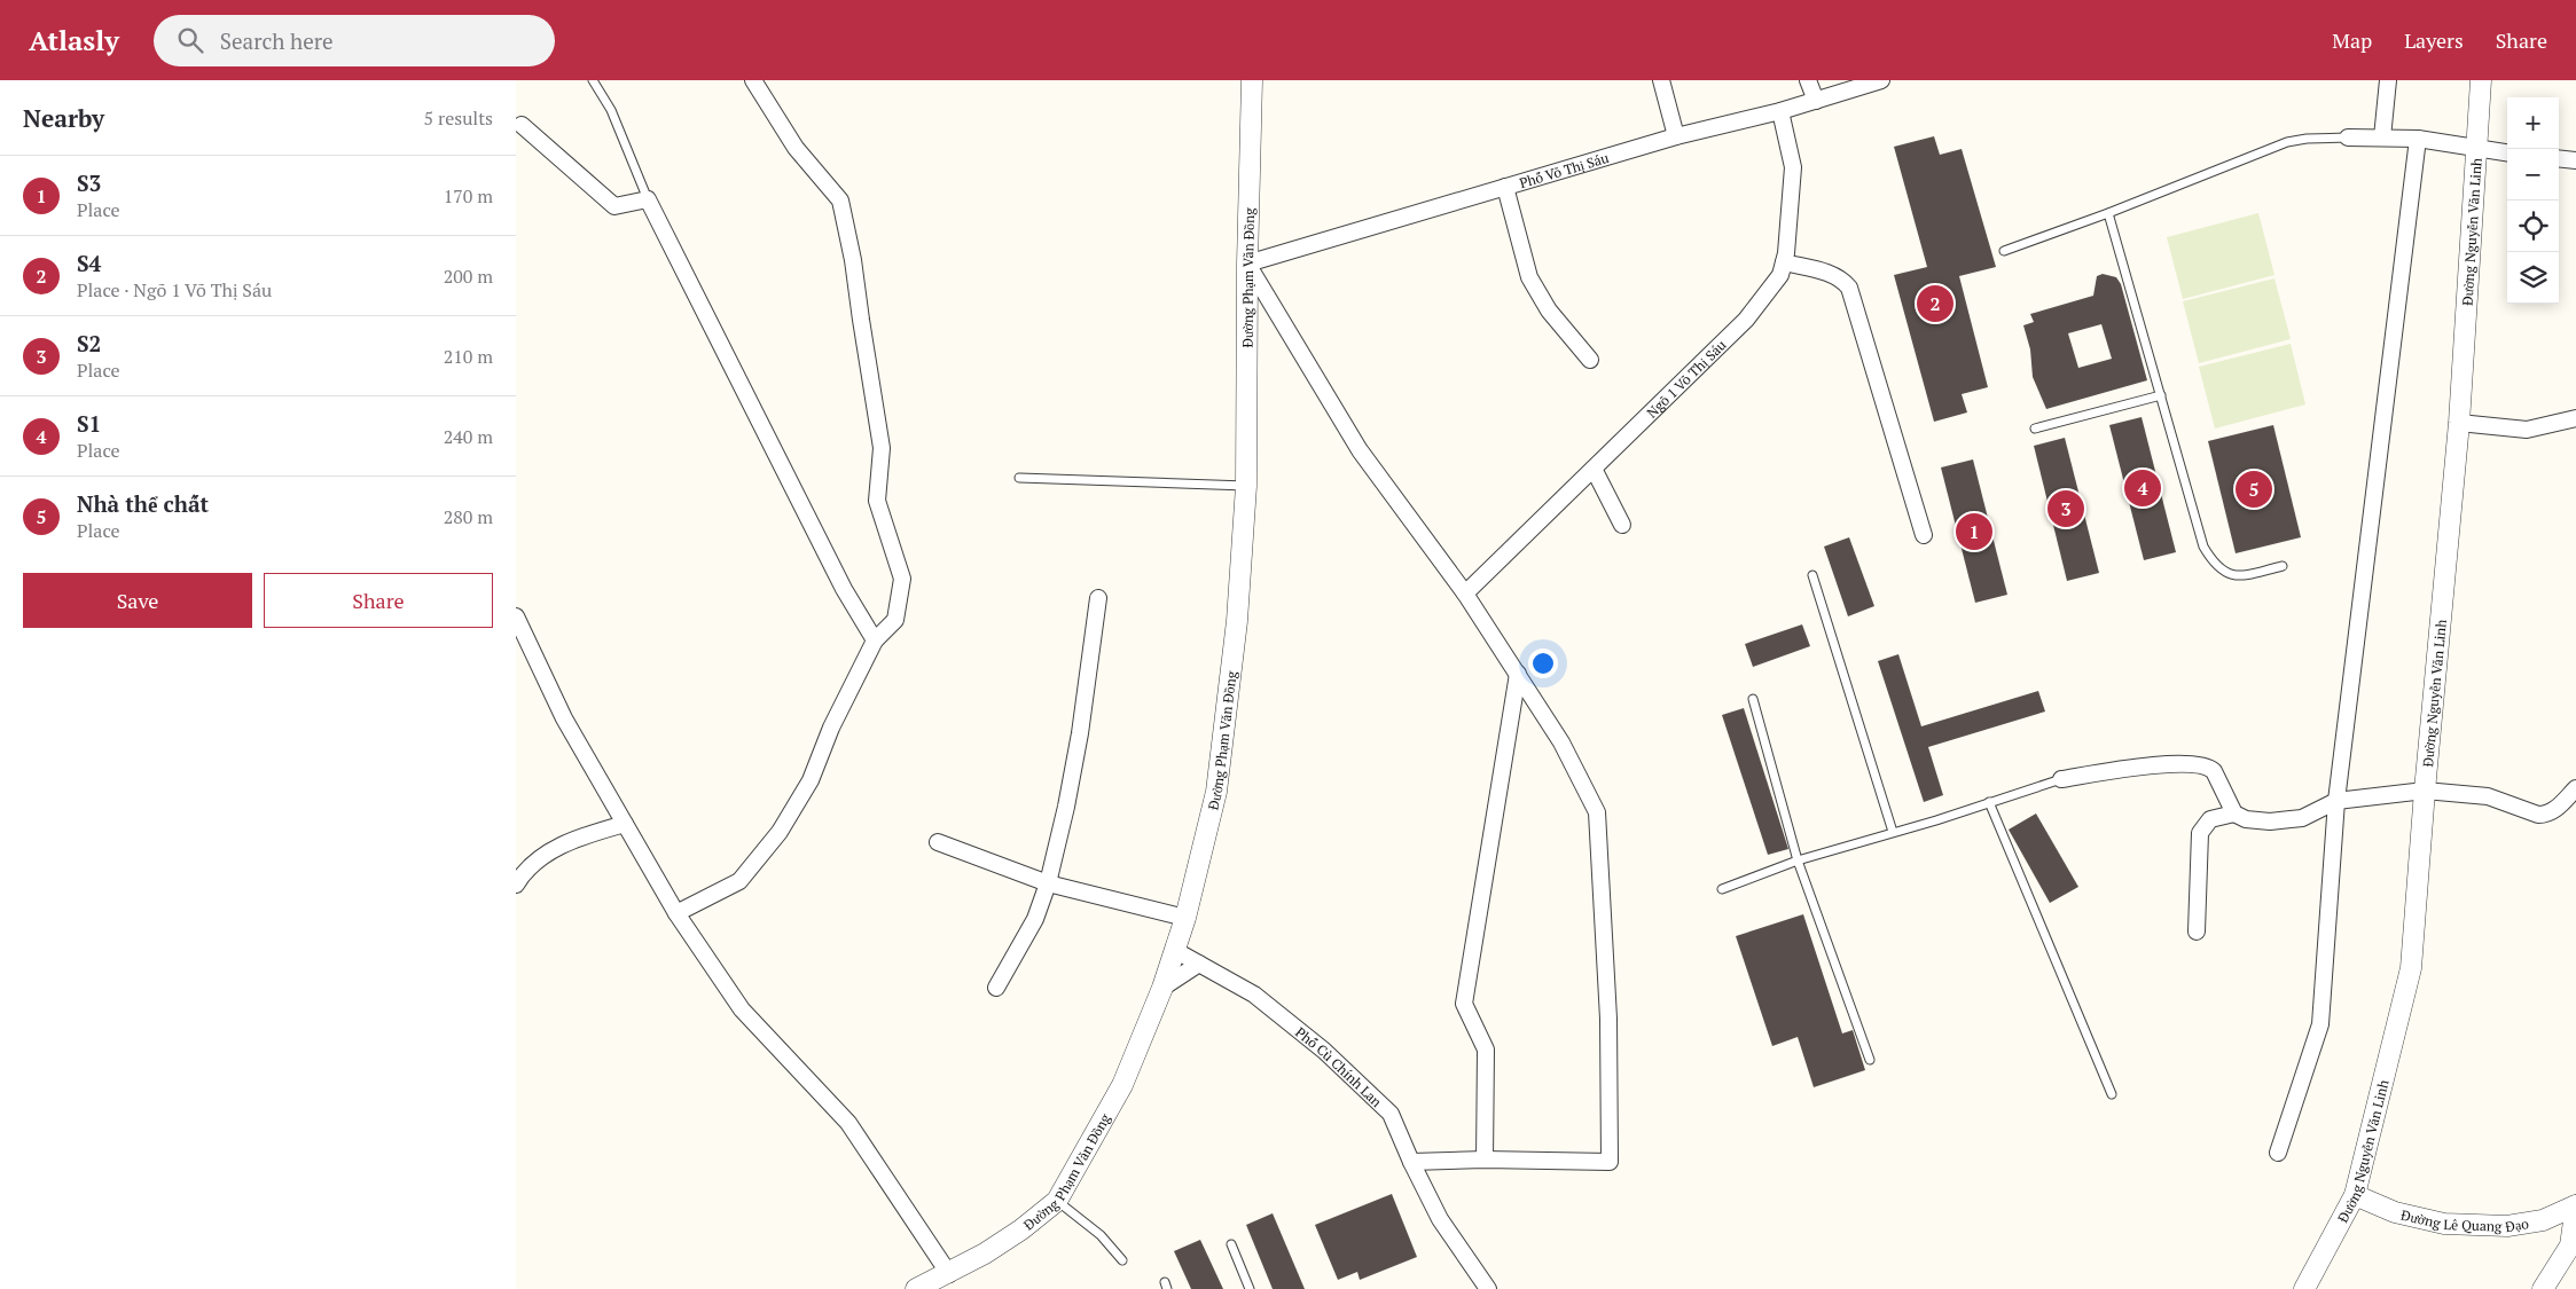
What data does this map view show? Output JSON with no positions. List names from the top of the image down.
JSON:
{
  "streets": {
    "street": [
      "Phố Võ Thị Sáu",
      "Đường Nguyễn Văn Linh",
      "Đường Phạm Văn Đồng",
      "Ngõ 1 Võ Thị Sáu",
      "Phố Cù Chính Lan",
      "Đường Lê Quang Đạo"
    ]
  },
  "crossings": [
    ["Phố Võ Thị Sáu", "Đường Phạm Văn Đồng"],
    ["Phố Võ Thị Sáu", "Ngõ 1 Võ Thị Sáu"],
    ["Đường Nguyễn Văn Linh", "Đường Lê Quang Đạo"],
    ["Đường Phạm Văn Đồng", "Phố Cù Chính Lan"]
  ],
  "page": {
    "header": "Atlasly",
    "search": "Search here",
    "nav": ["Map", "Layers", "Share"],
    "heading": ["Nearby", "5 results"],
    "map_buttons": ["+", "−"],
    "list": [
      {
        "mark": "1",
        "name": "S3",
        "note": "Place",
        "value": "170 m"
      },
      {
        "mark": "2",
        "name": "S4",
        "note": "Place · Ngõ 1 Võ Thị Sáu",
        "value": "200 m"
      },
      {
        "mark": "3",
        "name": "S2",
        "note": "Place",
        "value": "210 m"
      },
      {
        "mark": "4",
        "name": "S1",
        "note": "Place",
        "value": "240 m"
      },
      {
        "mark": "5",
        "name": "Nhà thể chất",
        "note": "Place",
        "value": "280 m"
      }
    ],
    "pins": [
      "2",
      "4",
      "5",
      "3",
      "1"
    ],
    "buttons": ["Save", "Share"]
  }
}
